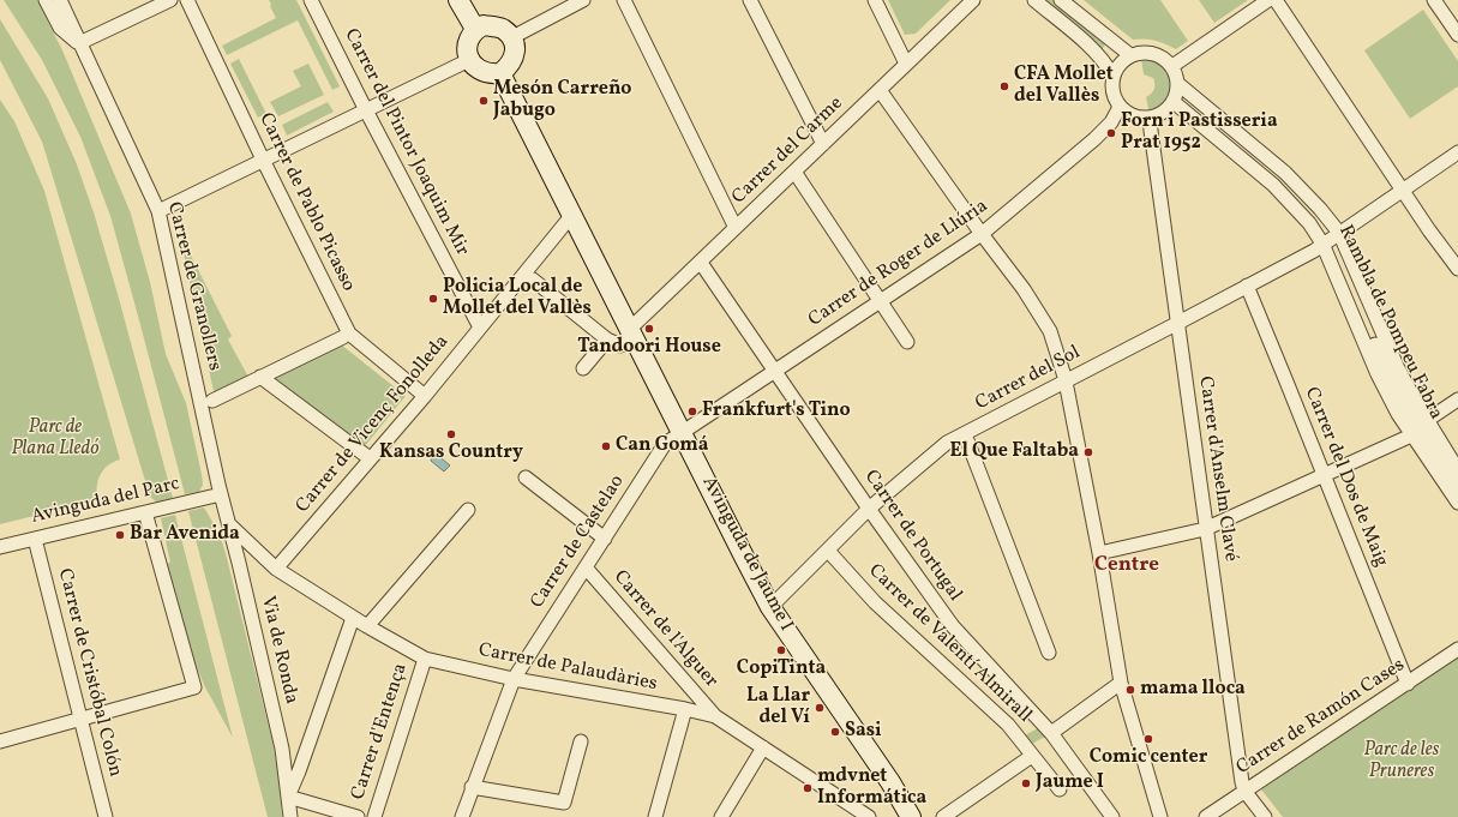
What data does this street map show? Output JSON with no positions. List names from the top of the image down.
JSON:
{
  "streets": {
    "street": [
      "Carrer del Pintor Joaquim Mir",
      "Carrer del Carme",
      "Carrer de Pablo Picasso",
      "Carrer de Roger de Llúria",
      "Carrer de Granollers",
      "Rambla de Pompeu Fabra",
      "Carrer del Sol",
      "Carrer de Vicenç Fonolleda",
      "Carrer d'Anselm Clavé",
      "Carrer del Dos de Maig",
      "Avinguda del Parc",
      "Carrer de Portugal",
      "Carrer de Castelao",
      "Avinguda de Jaume I",
      "Carrer de l'Alguer",
      "Carrer de Valentí Almirall",
      "Via de Ronda",
      "Carrer de Palaudàries",
      "Carrer de Cristóbal Colón",
      "Carrer de Ramón Cases",
      "Carrer d'Entença"
    ]
  },
  "crossings": [
    ["Carrer del Pintor Joaquim Mir", "Carrer de Vicenç Fonolleda"],
    ["Carrer del Carme", "Carrer de Portugal"],
    ["Carrer del Carme", "Avinguda de Jaume I"],
    ["Carrer de Pablo Picasso", "Carrer de Vicenç Fonolleda"],
    ["Carrer de Roger de Llúria", "Rambla de Pompeu Fabra"],
    ["Carrer de Roger de Llúria", "Carrer d'Anselm Clavé"],
    ["Carrer de Roger de Llúria", "Carrer de Portugal"],
    ["Carrer de Roger de Llúria", "Carrer de Castelao"],
    ["Carrer de Roger de Llúria", "Avinguda de Jaume I"],
    ["Carrer de Granollers", "Avinguda del Parc"],
    ["Carrer de Granollers", "Via de Ronda"],
    ["Rambla de Pompeu Fabra", "Carrer del Sol"],
    ["Rambla de Pompeu Fabra", "Carrer d'Anselm Clavé"],
    ["Carrer del Sol", "Carrer d'Anselm Clavé"],
    ["Carrer del Sol", "Carrer del Dos de Maig"],
    ["Carrer del Sol", "Carrer de Portugal"],
    ["Carrer del Sol", "Avinguda de Jaume I"],
    ["Carrer del Sol", "Carrer de Valentí Almirall"],
    ["Carrer de Vicenç Fonolleda", "Avinguda de Jaume I"],
    ["Carrer de Vicenç Fonolleda", "Carrer de Palaudàries"],
    ["Carrer d'Anselm Clavé", "Carrer de Ramón Cases"],
    ["Carrer del Dos de Maig", "Carrer de Ramón Cases"],
    ["Avinguda del Parc", "Via de Ronda"],
    ["Avinguda del Parc", "Carrer de Cristóbal Colón"],
    ["Carrer de Castelao", "Avinguda de Jaume I"],
    ["Carrer de Castelao", "Carrer de l'Alguer"],
    ["Carrer de Castelao", "Carrer de Palaudàries"],
    ["Carrer de l'Alguer", "Carrer de Palaudàries"],
    ["Via de Ronda", "Carrer de Palaudàries"],
    ["Carrer de Palaudàries", "Carrer d'Entença"]
  ],
  "districts": ["Centre"],
  "parks": ["Parc de Plana Lledó", "Parc de les Pruneres"],
  "places": [
    "CFA Mollet del Vallès",
    "Mesón Carreño Jabugo",
    "Forn i Pastisseria Prat 1952",
    "Policia Local de Mollet del Vallès",
    "Tandoori House",
    "Frankfurt's Tino",
    "Kansas Country",
    "Can Gomá",
    "El Que Faltaba",
    "Bar Avenida",
    "CopiTinta",
    "mama lloca",
    "La Llar del Ví",
    "Sasi",
    "Comic center",
    "Jaume I",
    "mdvnet Informática"
  ]
}
